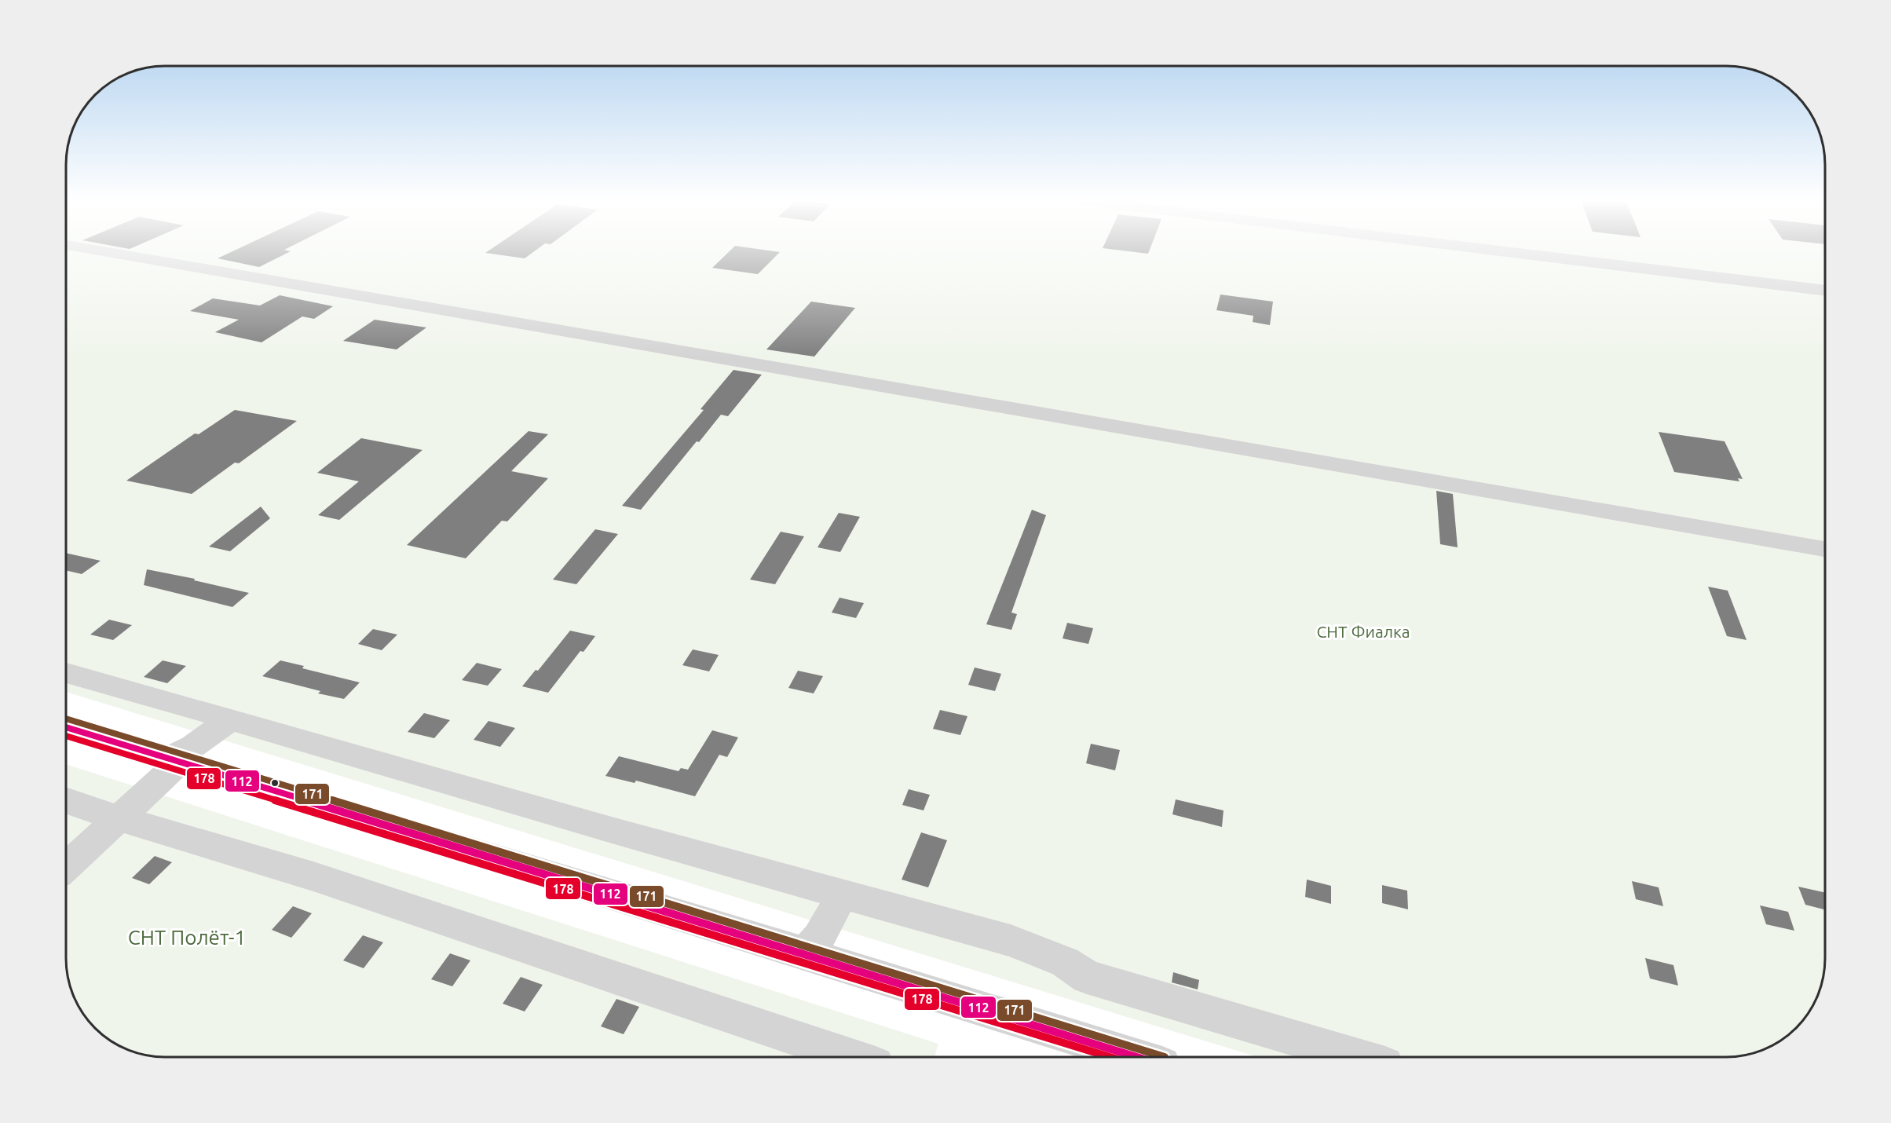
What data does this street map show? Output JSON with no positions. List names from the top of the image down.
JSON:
{
  "parks": ["СНТ Фиалка", "СНТ Полёт-1"],
  "lines": ["transit line 171", "transit line 112", "transit line 178"]
}
